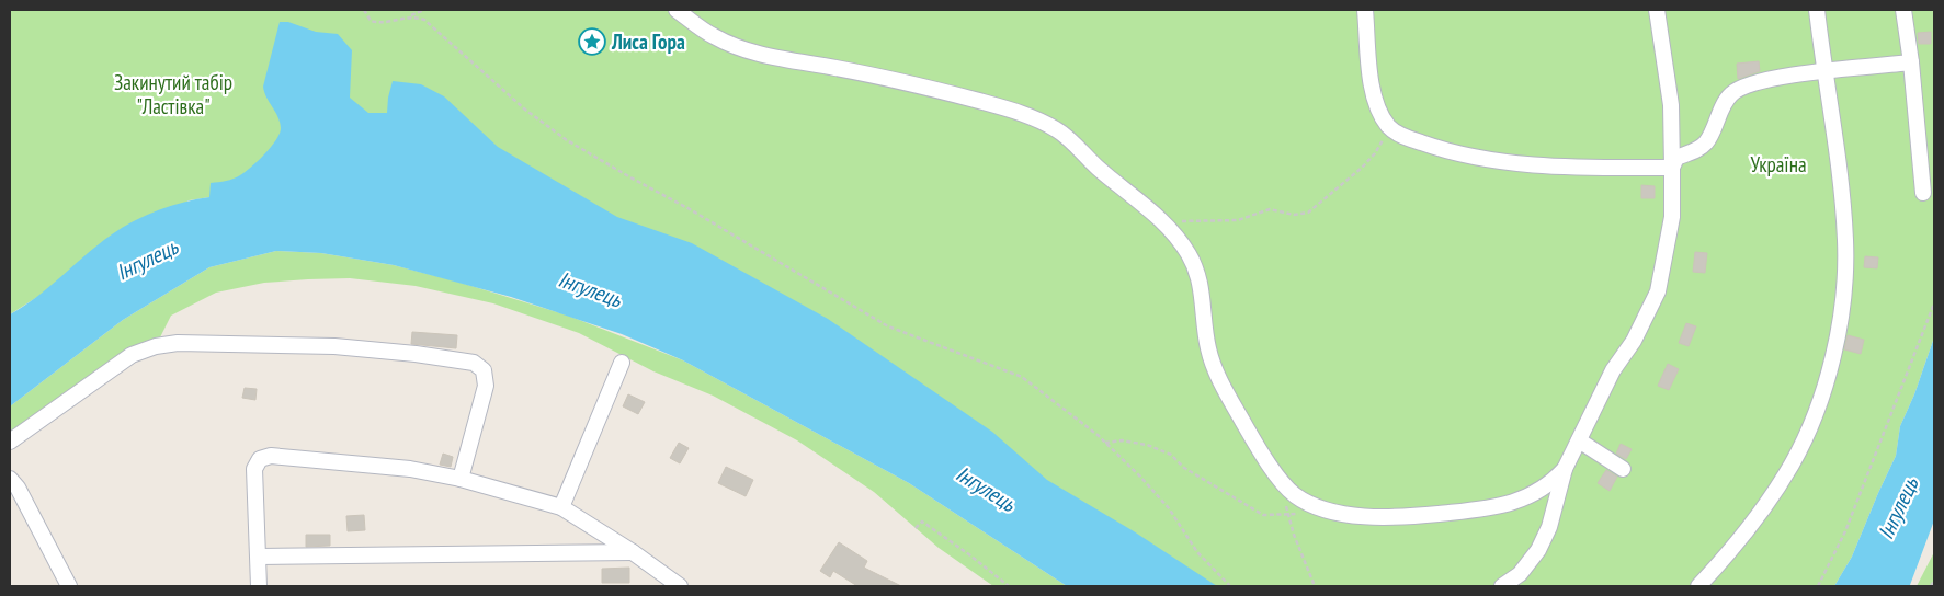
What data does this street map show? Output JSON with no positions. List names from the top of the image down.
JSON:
{
  "water": ["Інгулець"],
  "parks": ["Закинутий табір \"Ластівка\"", "Україна"],
  "places": {
    "place": ["Лиса Гора"]
  }
}
